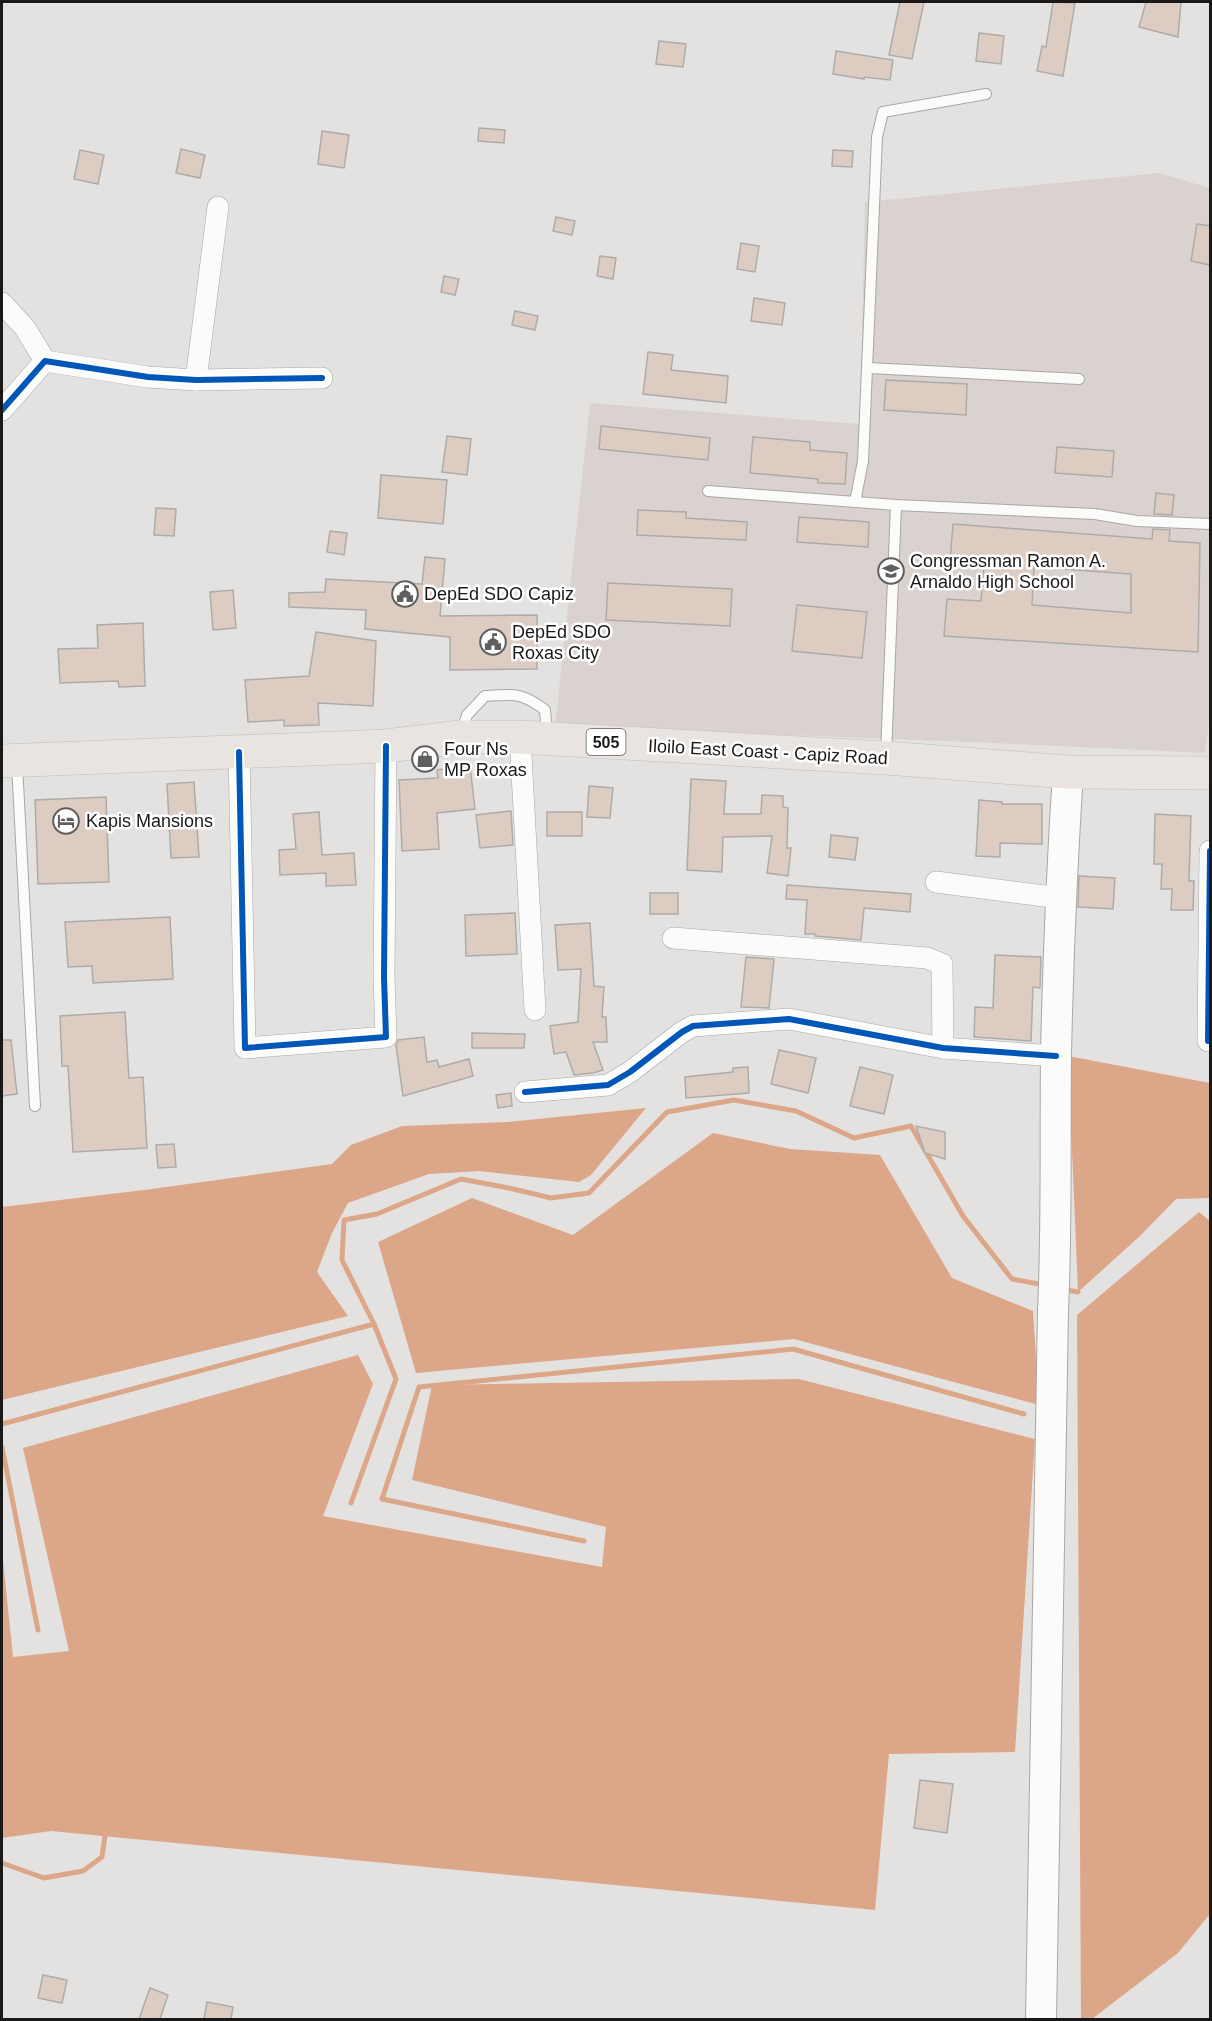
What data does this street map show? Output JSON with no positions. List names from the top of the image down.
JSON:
{
  "streets": {
    "main road": ["505", "Iloilo East Coast - Capiz Road"]
  },
  "places": {
    "school or university": ["Congressman Ramon A. Arnaldo High School"],
    "public building": ["DepEd SDO Capiz", "DepEd SDO Roxas City"],
    "shop": ["Four Ns MP Roxas"],
    "hotel": ["Kapis Mansions"]
  }
}
